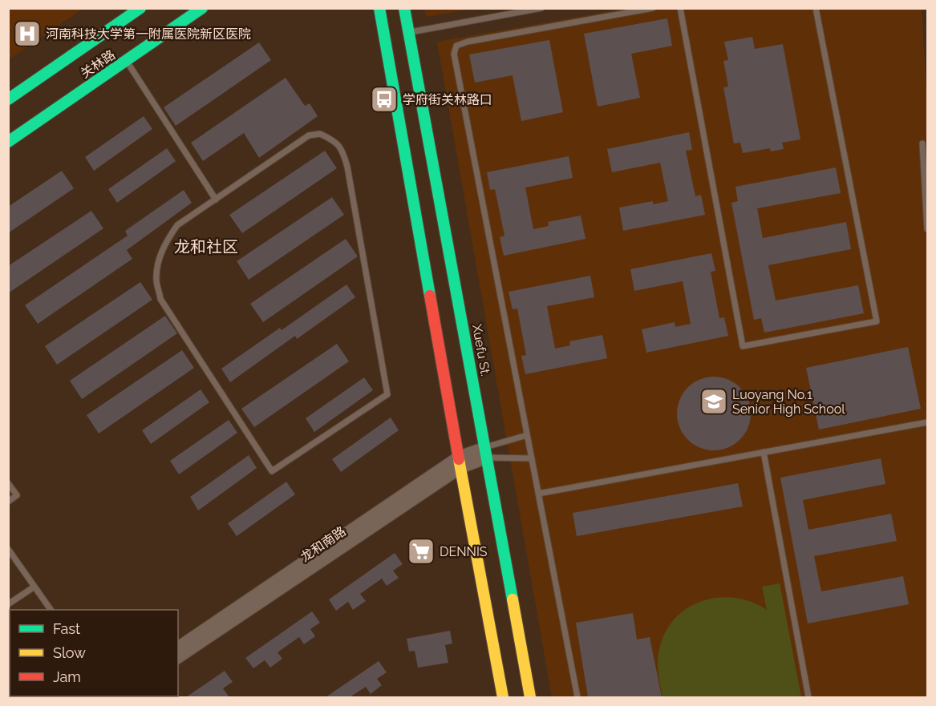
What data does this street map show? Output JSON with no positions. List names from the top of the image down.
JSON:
{
  "streets": {
    "main road": ["关林路", "Xuefu St."],
    "street": ["龙和南路"]
  },
  "crossings": [
    ["Xuefu St.", "龙和南路"]
  ],
  "districts": ["龙和社区"],
  "places": {
    "hospital": ["河南科技大学第一附属医院新区医院"],
    "bus stop": ["学府街关林路口"],
    "school or university": ["Luoyang No.1 Senior High School"],
    "supermarket": ["DENNIS"]
  },
  "legend": ["Fast", "Slow", "Jam"]
}
